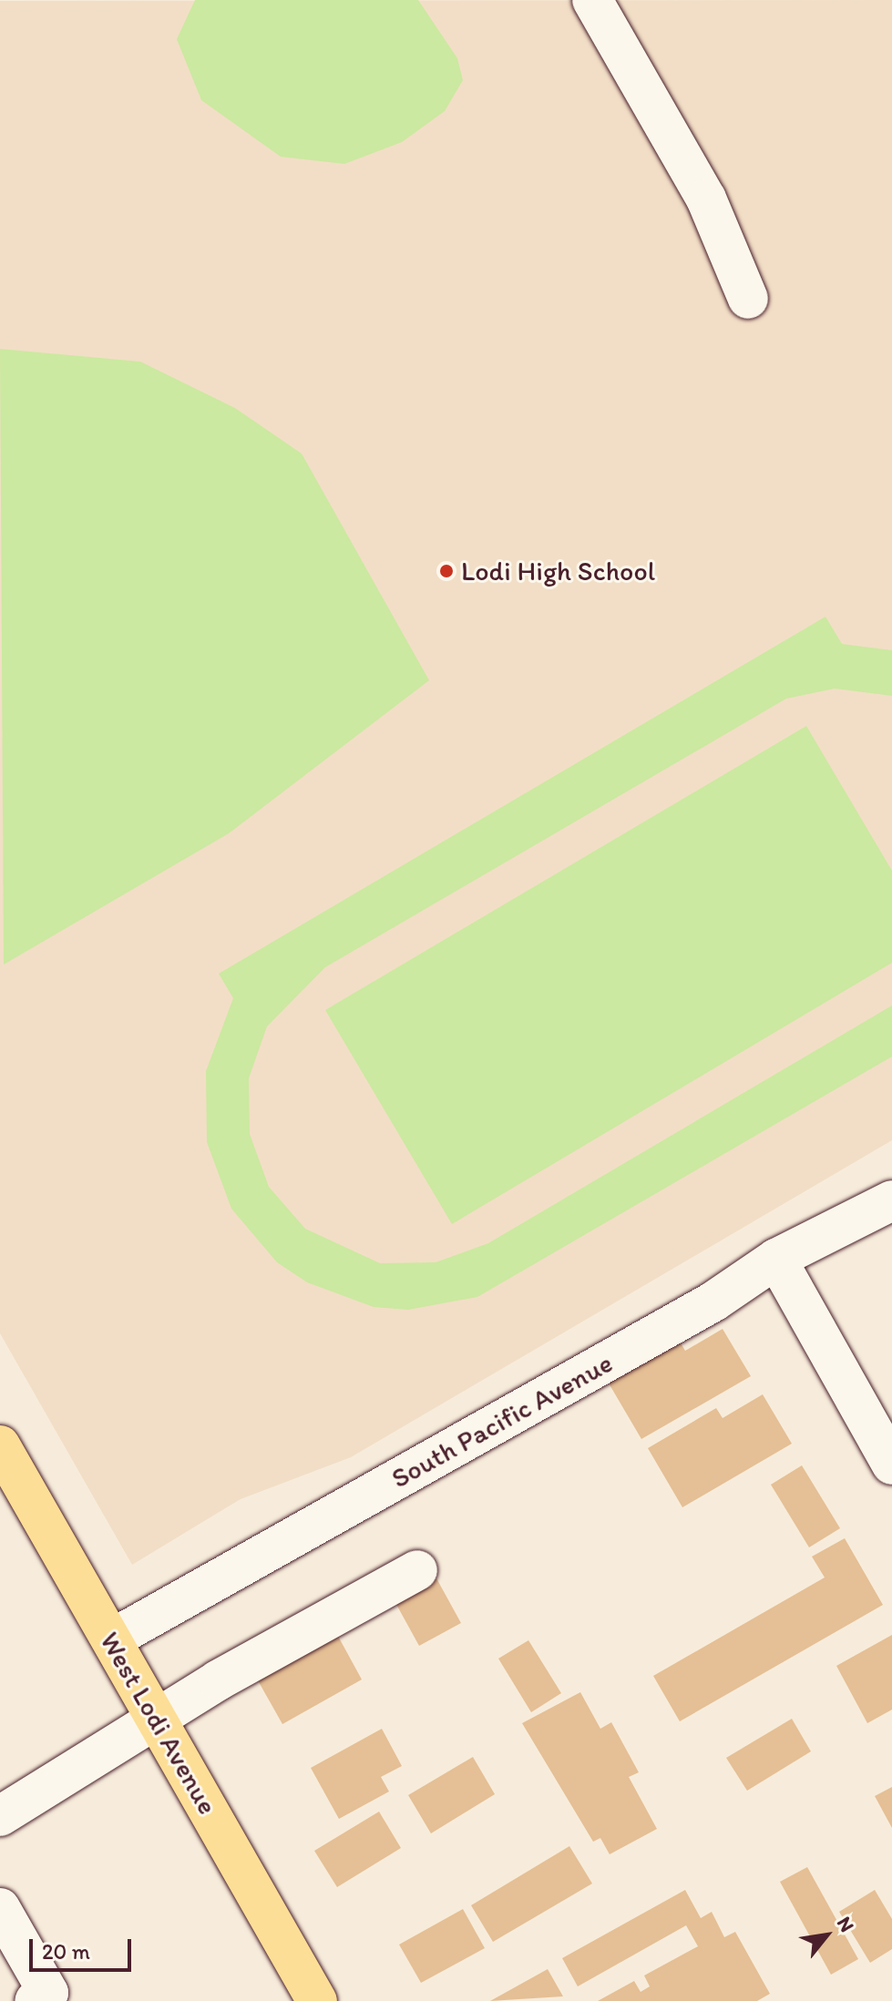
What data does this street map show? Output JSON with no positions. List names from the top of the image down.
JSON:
{
  "streets": {
    "main road": ["West Lodi Avenue"],
    "street": ["South Pacific Avenue"]
  },
  "crossings": [
    ["South Pacific Avenue", "West Lodi Avenue"]
  ],
  "places": ["Lodi High School"],
  "scale_bar": "20 m",
  "north": "top right"
}
